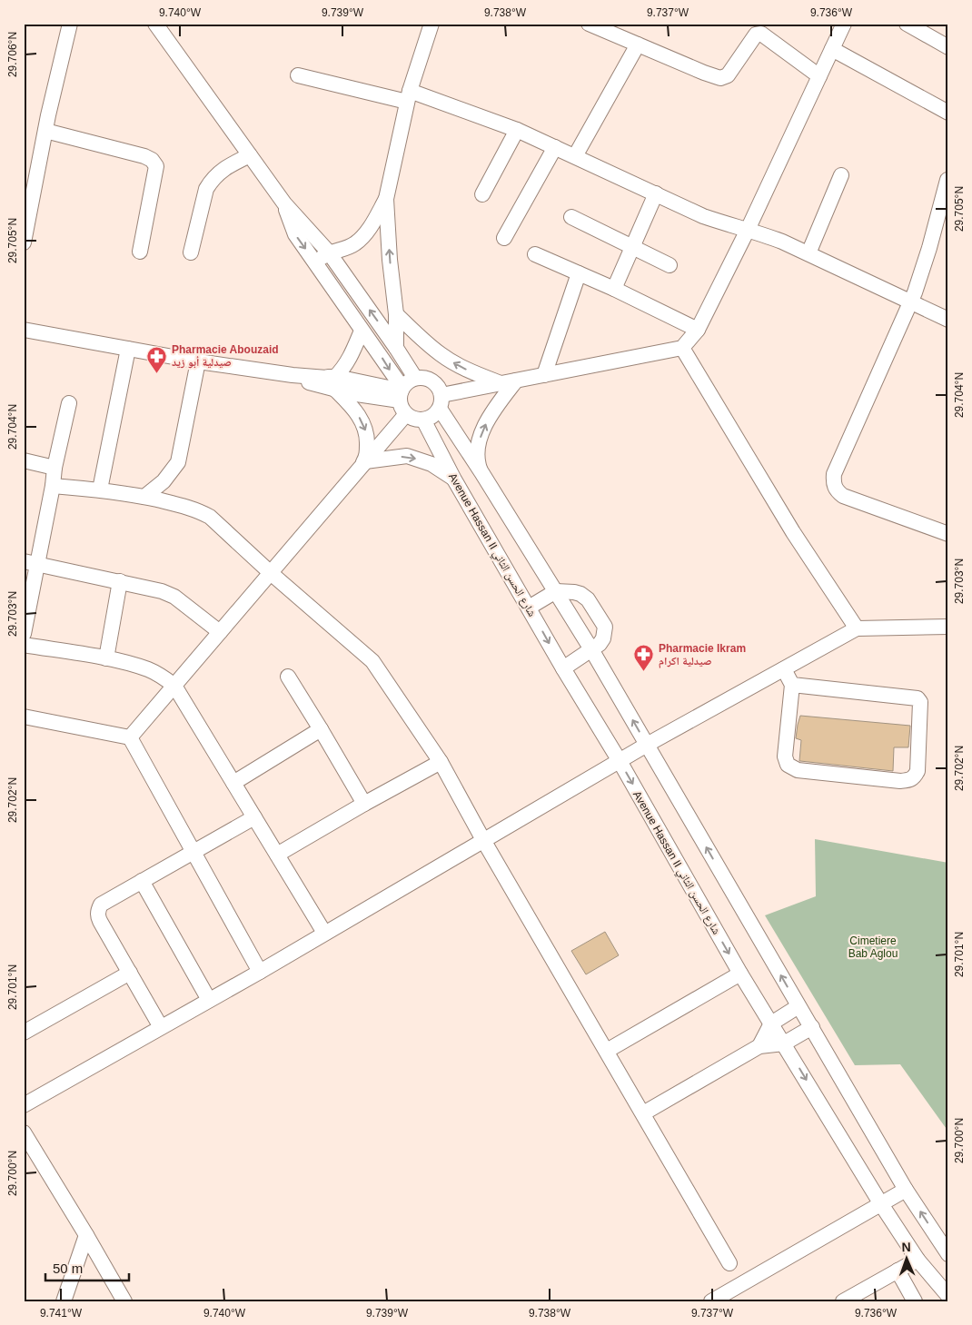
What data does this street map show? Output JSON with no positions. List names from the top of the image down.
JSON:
{
  "streets": {
    "street": ["Avenue Hassan II شارع الحسن الثاني"]
  },
  "parks": ["Cimetiere Bab Aglou"],
  "places": {
    "pharmacy": ["Pharmacie Abouzaid صيدلية أبو زيد", "Pharmacie Ikram صيدلية اكرام"]
  },
  "scale_bar": "50 m",
  "north": "top",
  "coordinates": [
    "9.740°W",
    "9.739°W",
    "9.738°W",
    "9.737°W",
    "9.736°W",
    "29.706°N",
    "29.705°N",
    "29.704°N",
    "29.703°N",
    "29.702°N",
    "29.701°N",
    "29.700°N",
    "9.741°W"
  ]
}
